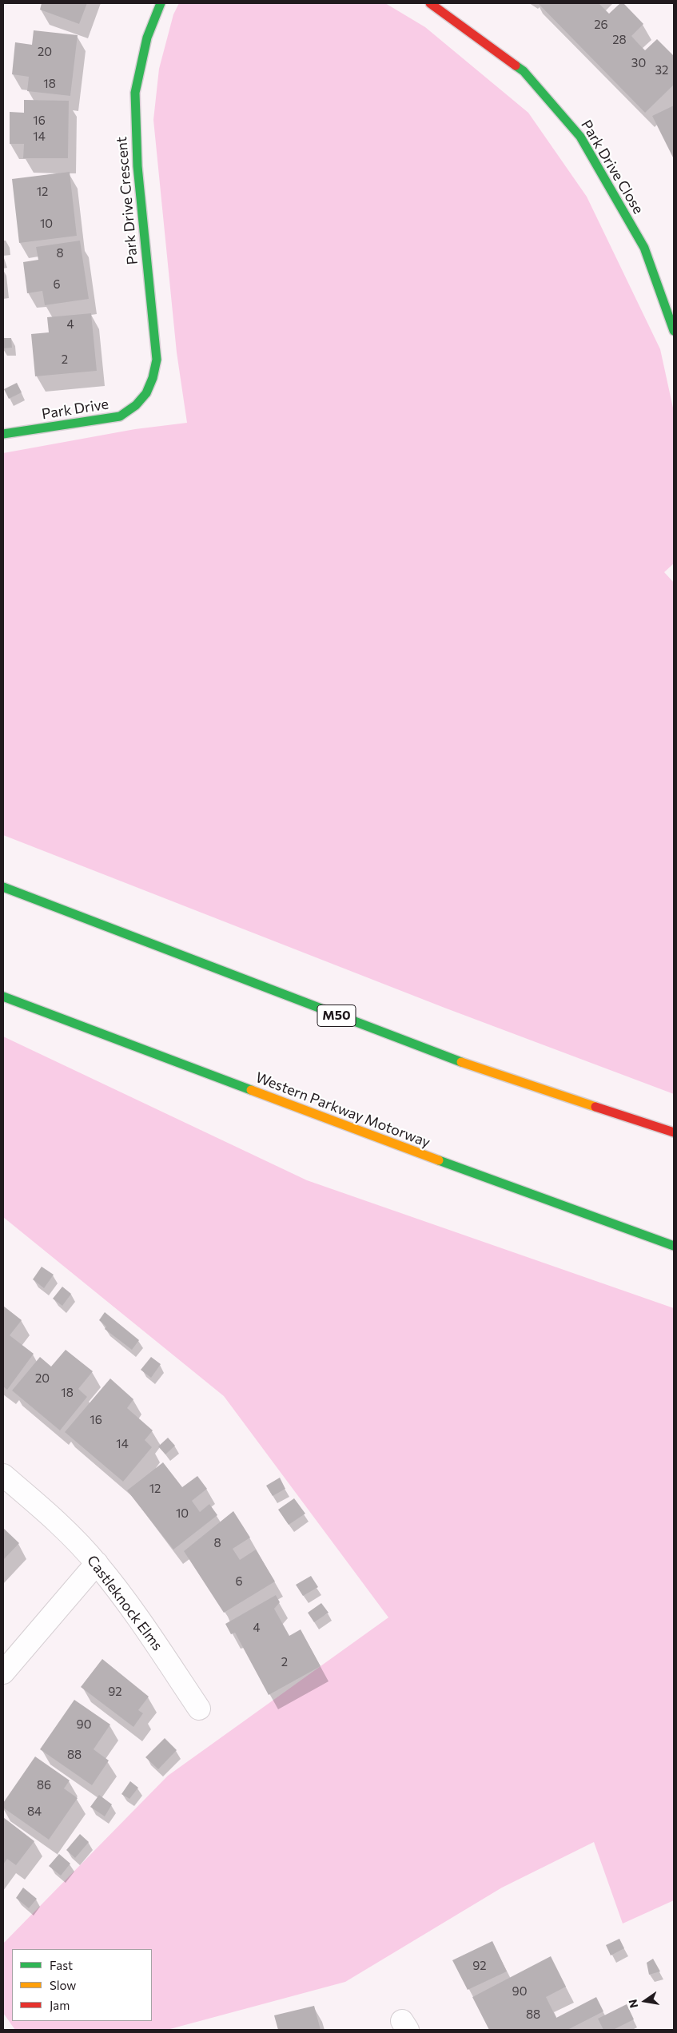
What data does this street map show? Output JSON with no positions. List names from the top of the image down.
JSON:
{
  "streets": {
    "main road": [
      "Park Drive Close",
      "Park Drive Crescent",
      "Park Drive",
      "M50",
      "Western Parkway Motorway"
    ],
    "street": ["Castleknock Elms"]
  },
  "crossings": [
    ["Park Drive Crescent", "Park Drive"]
  ],
  "house_numbers": [
    "26",
    "28",
    "20",
    "30",
    "32",
    "18",
    "16",
    "14",
    "12",
    "10",
    "8",
    "6",
    "4",
    "2",
    "20",
    "18",
    "16",
    "14",
    "12",
    "10",
    "8",
    "6",
    "4",
    "2",
    "92",
    "90",
    "88",
    "86",
    "84",
    "92",
    "90",
    "88"
  ],
  "legend": ["Fast", "Slow", "Jam"],
  "north": "left"
}
